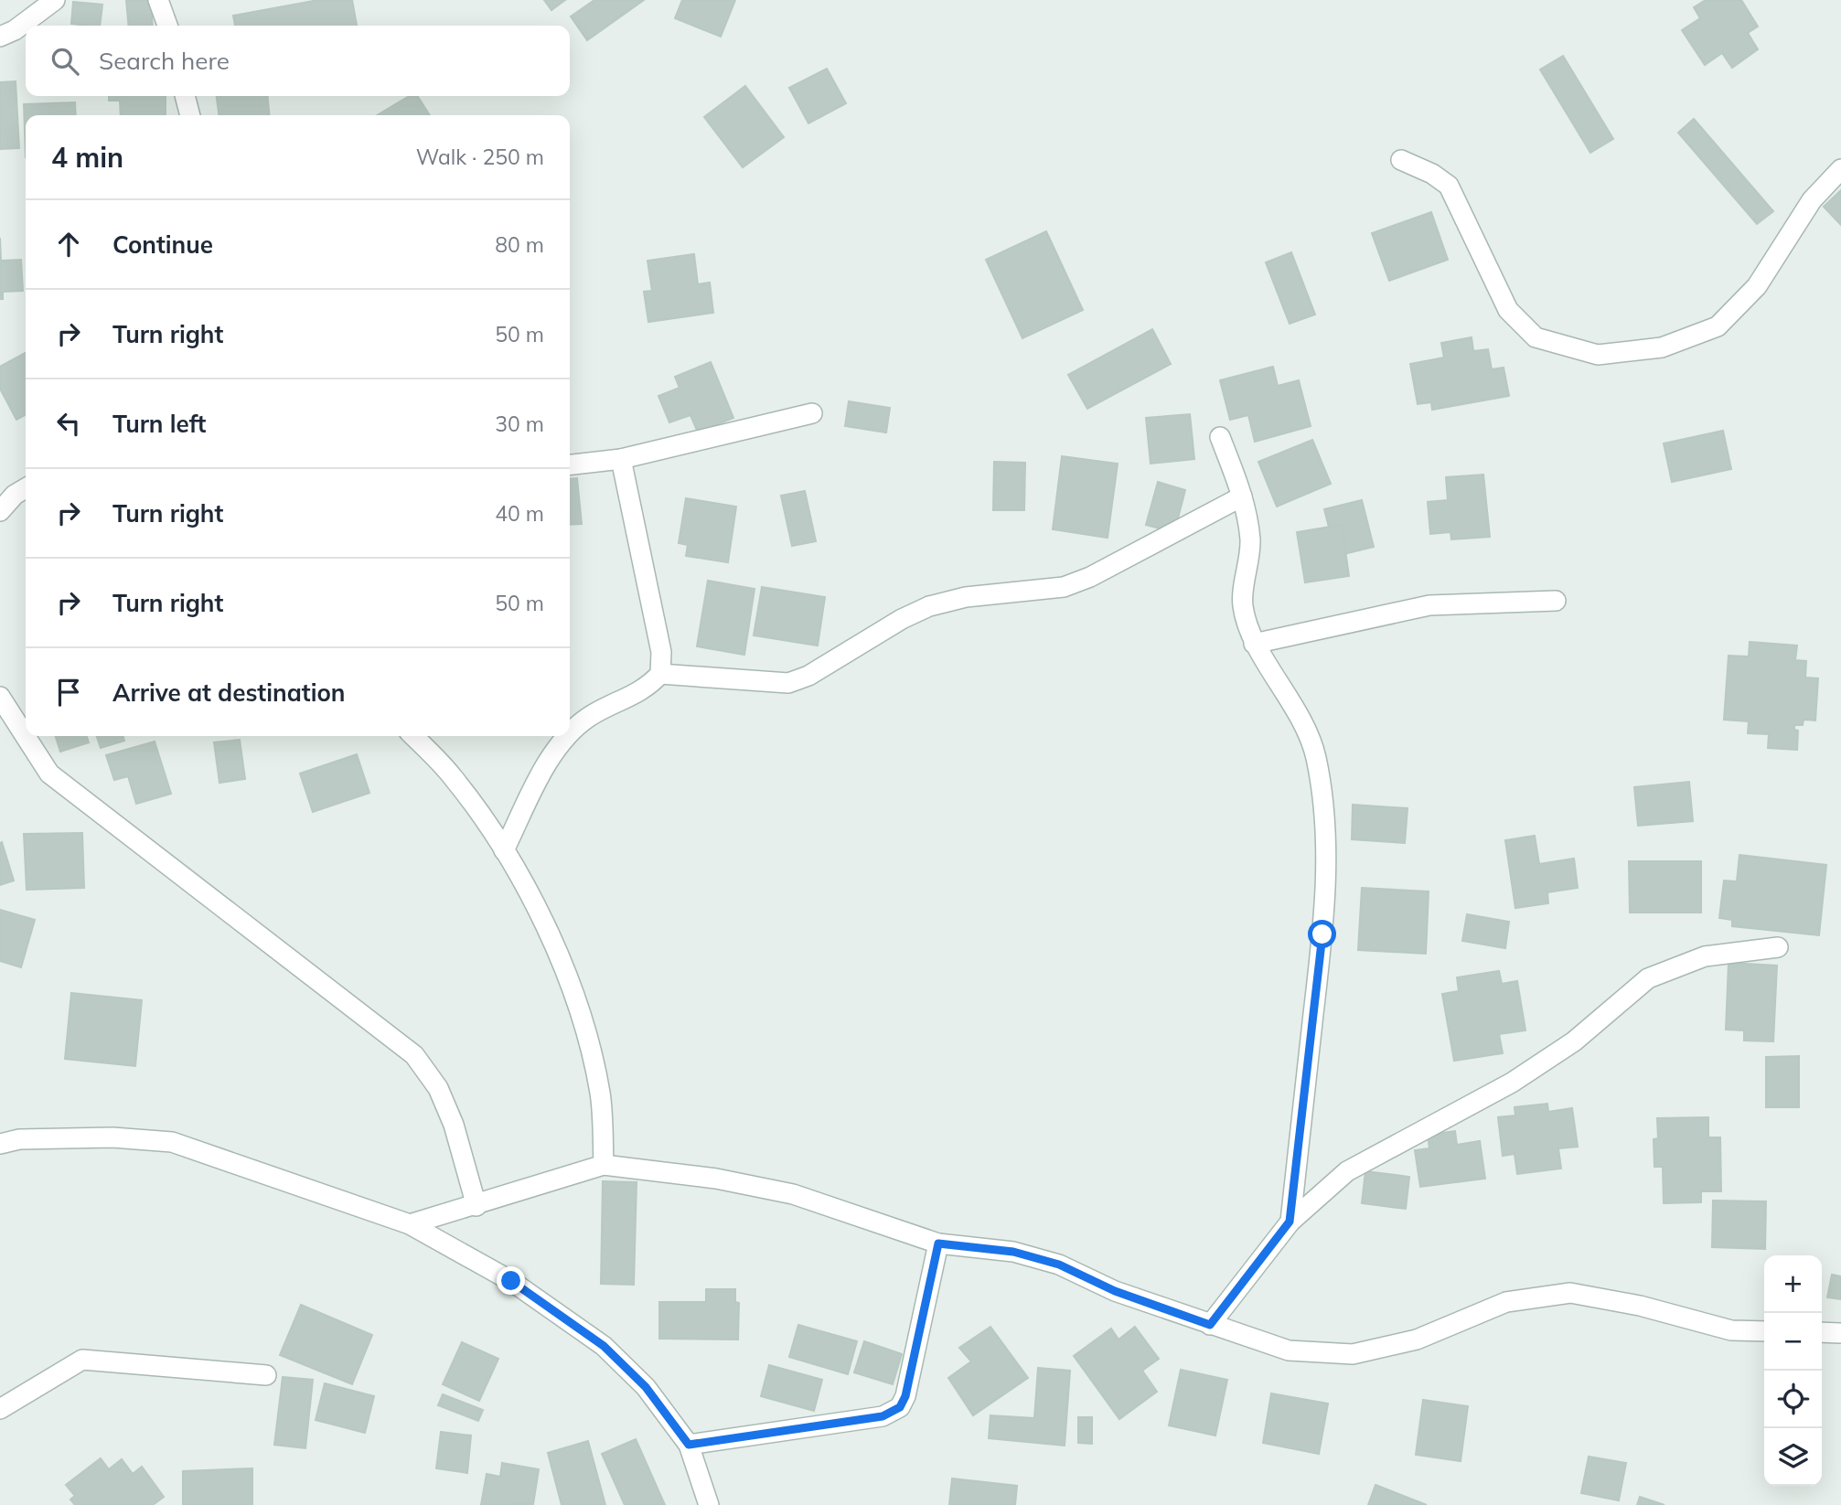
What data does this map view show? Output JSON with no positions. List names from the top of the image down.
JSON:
{
  "page": {
    "search": "Search here",
    "heading": ["4 min", "Walk · 250 m"],
    "list": [
      ["Continue", "80 m"],
      ["Turn right", "50 m"],
      ["Turn left", "30 m"],
      ["Turn right", "40 m"],
      ["Turn right", "50 m"],
      "Arrive at destination"
    ],
    "map_buttons": ["+", "−"]
  }
}
